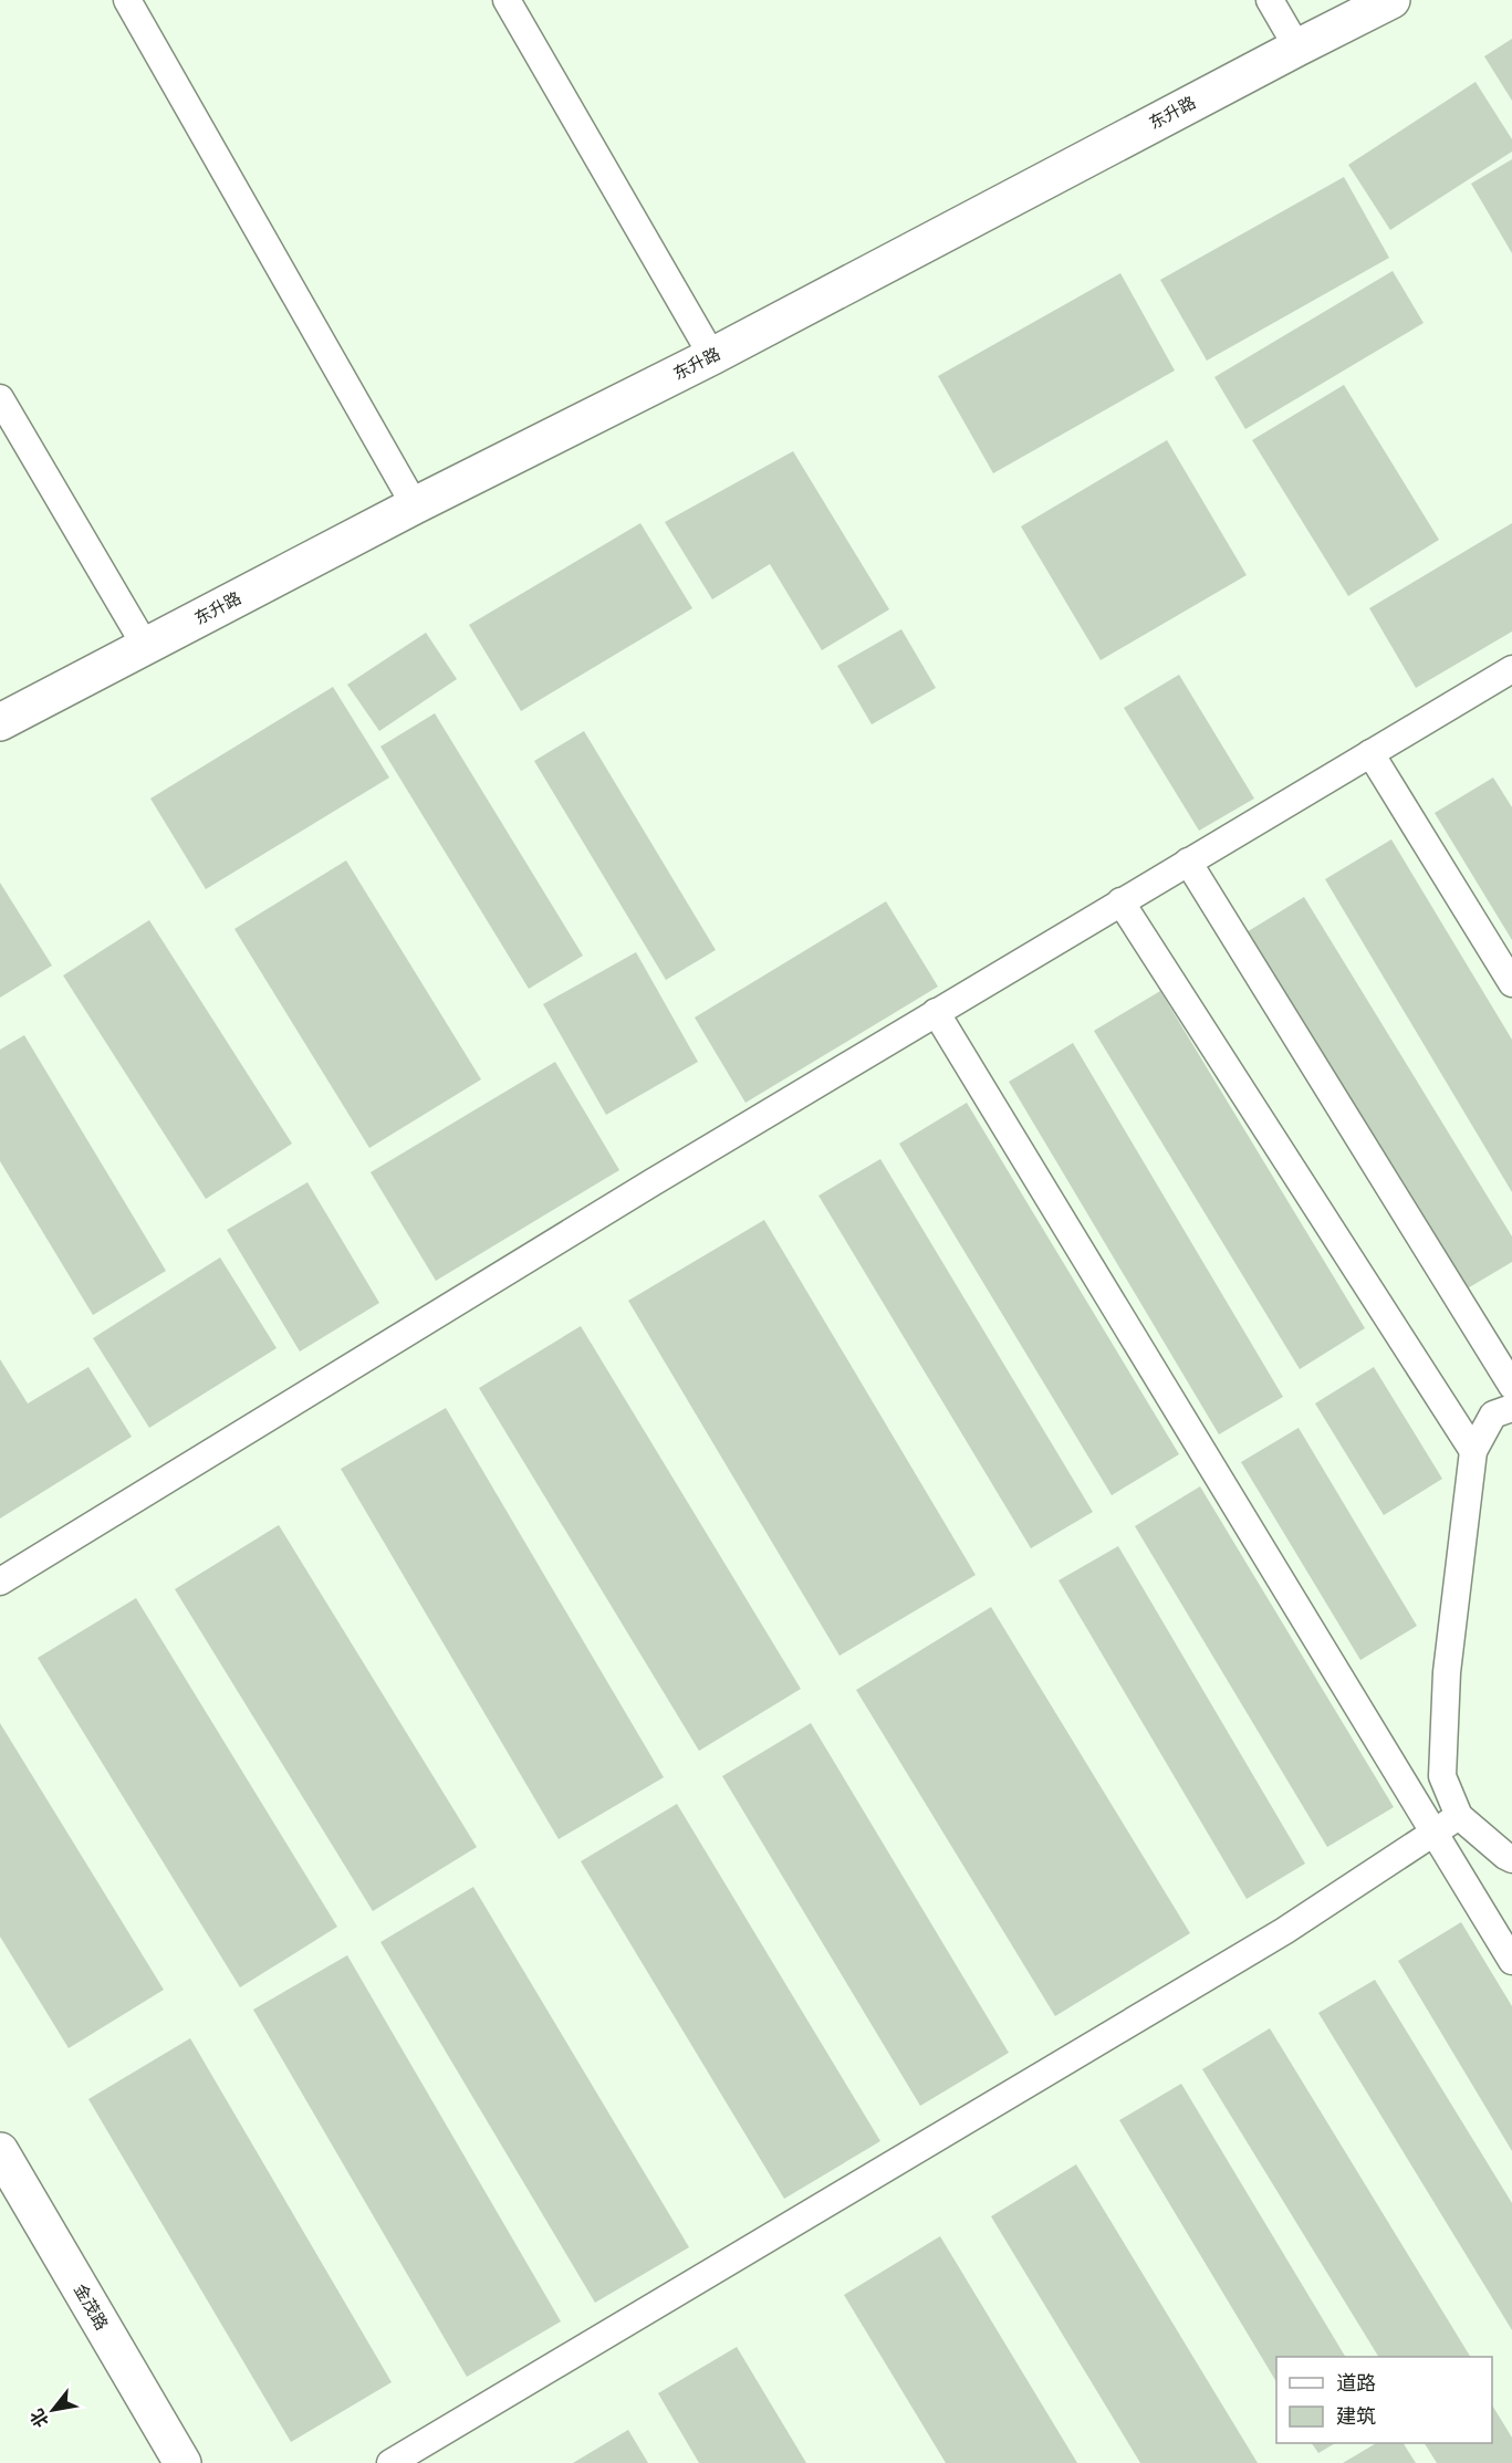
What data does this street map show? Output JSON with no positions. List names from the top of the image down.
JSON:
{
  "streets": {
    "street": ["东升路", "金茂路"]
  },
  "legend": ["道路", "建筑"],
  "north": "bottom left"
}
